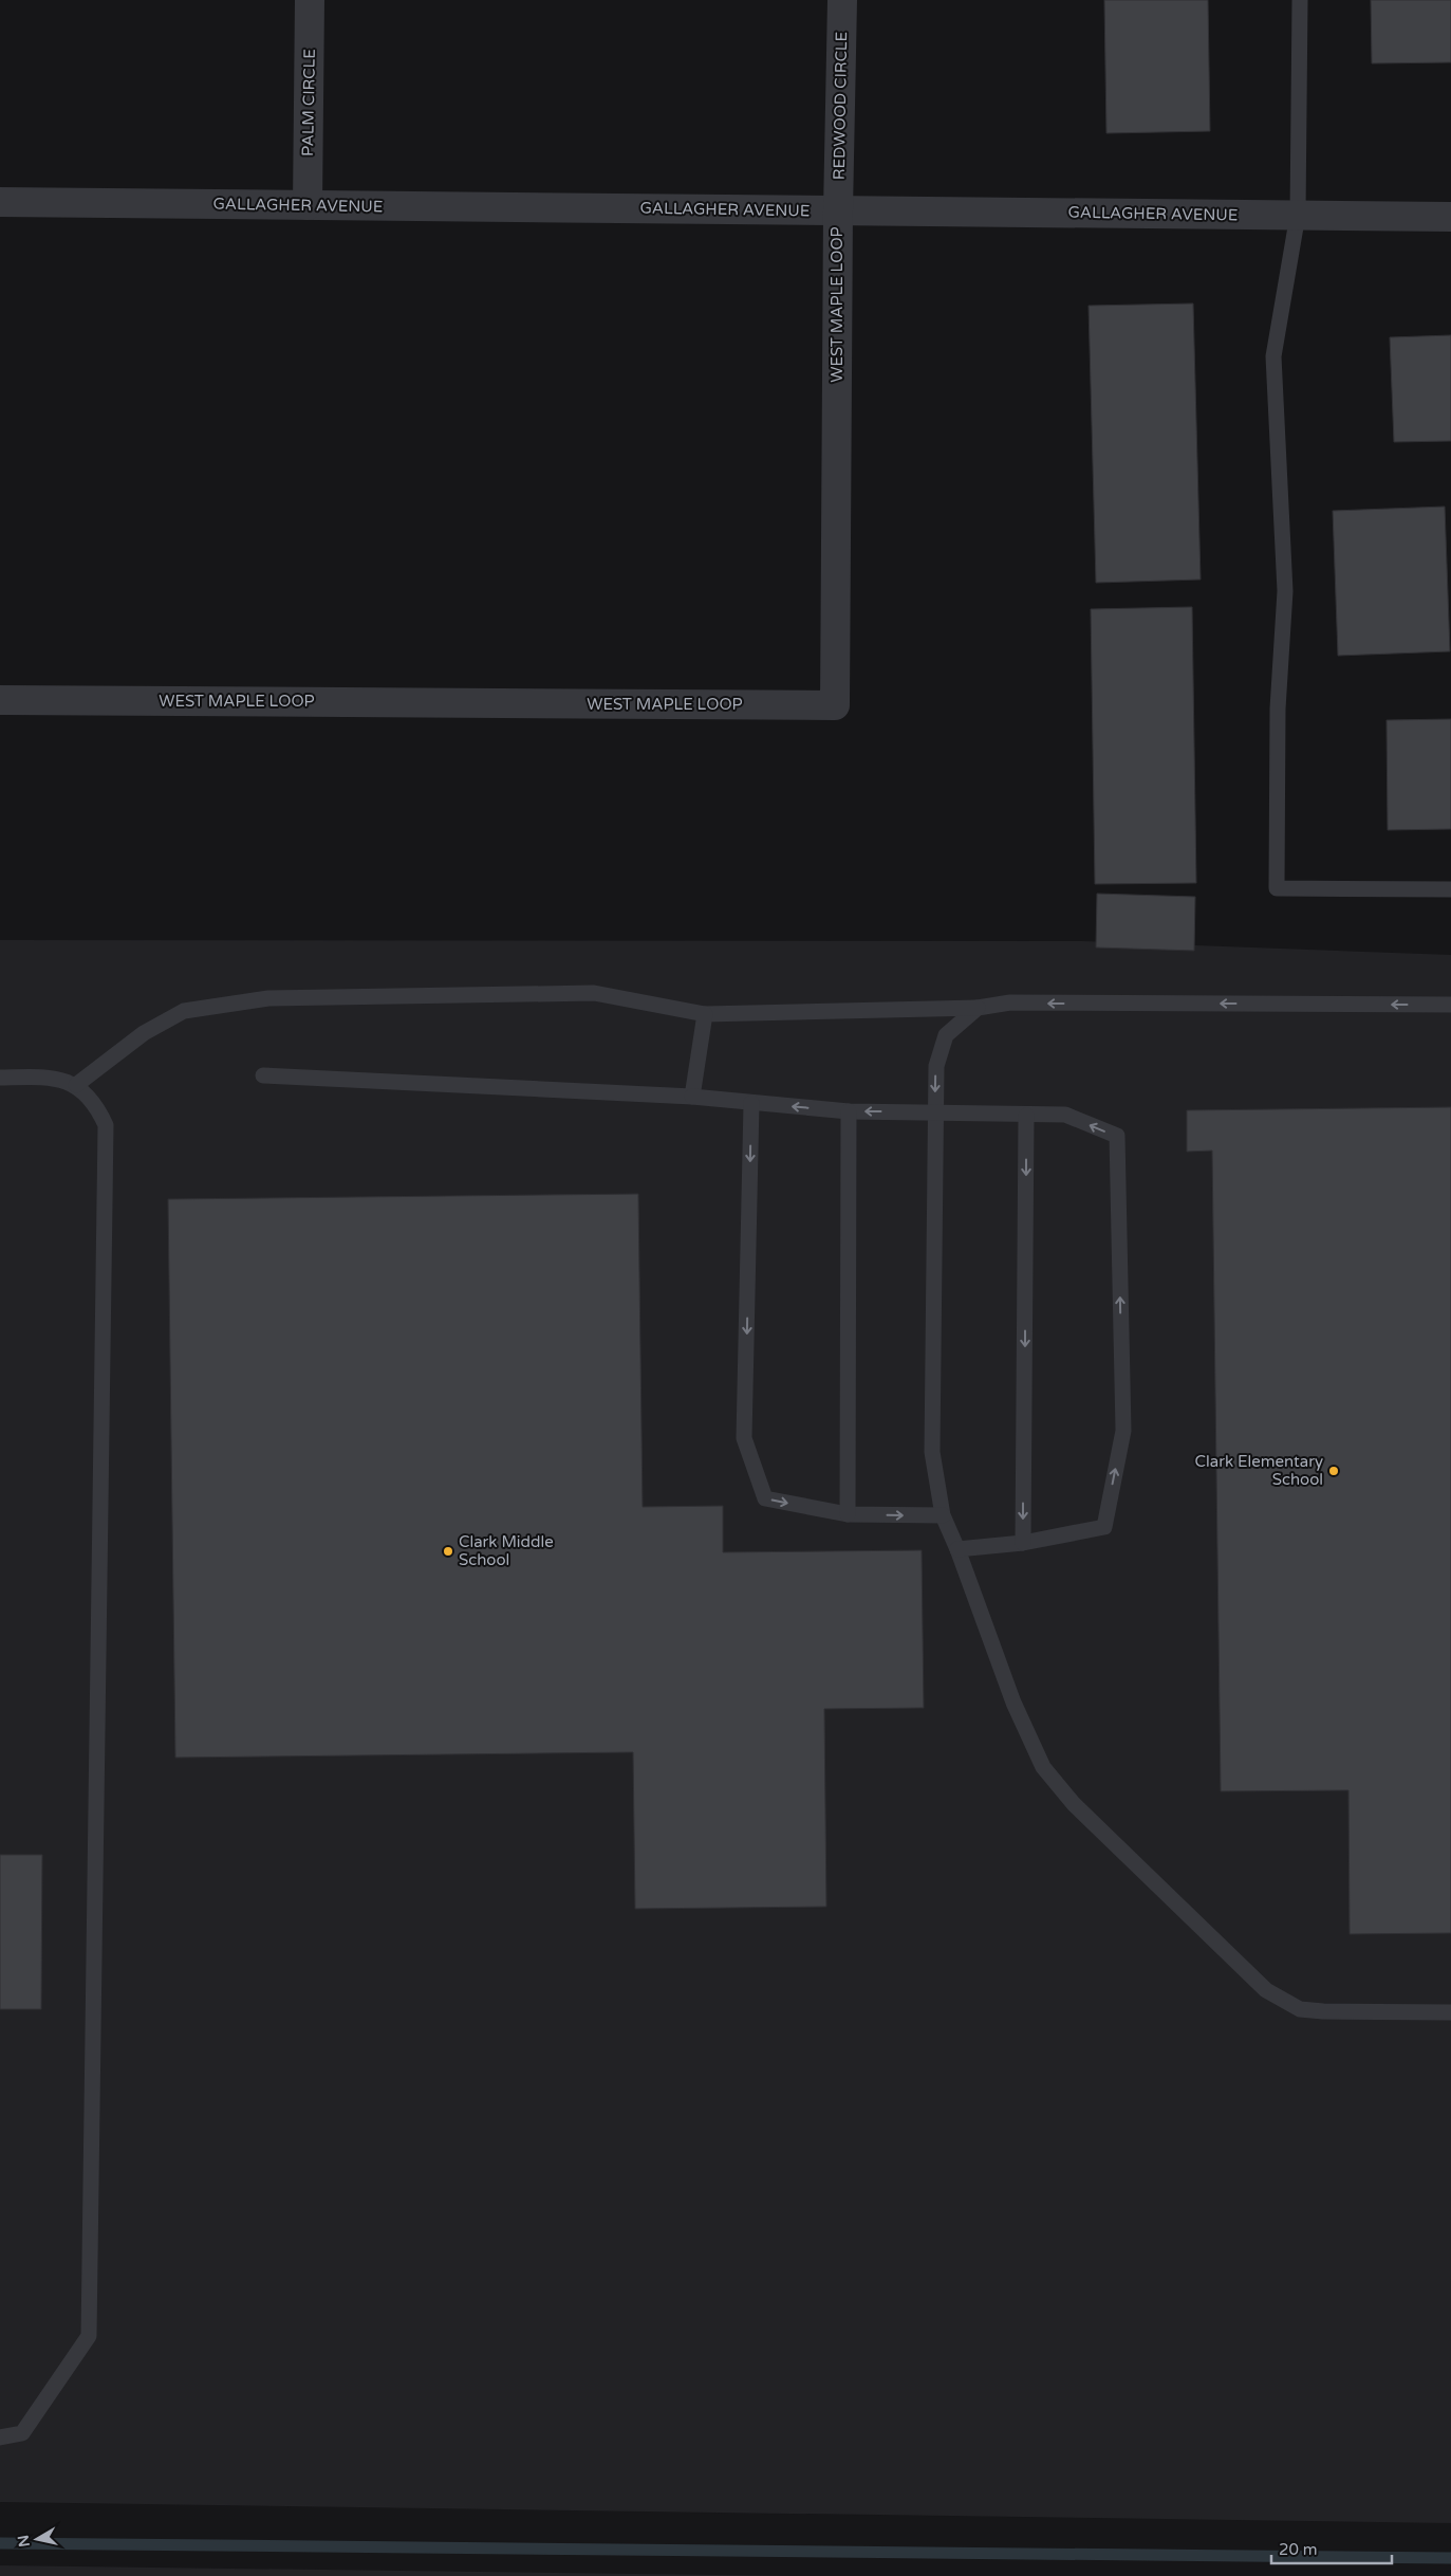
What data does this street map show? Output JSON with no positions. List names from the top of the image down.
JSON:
{
  "streets": {
    "street": [
      "PALM CIRCLE",
      "REDWOOD CIRCLE",
      "GALLAGHER AVENUE",
      "WEST MAPLE LOOP"
    ]
  },
  "crossings": [
    ["PALM CIRCLE", "GALLAGHER AVENUE"],
    ["REDWOOD CIRCLE", "GALLAGHER AVENUE"],
    ["REDWOOD CIRCLE", "WEST MAPLE LOOP"],
    ["GALLAGHER AVENUE", "WEST MAPLE LOOP"]
  ],
  "places": ["Clark Elementary School", "Clark Middle School"],
  "scale_bar": "20 m",
  "north": "left"
}
